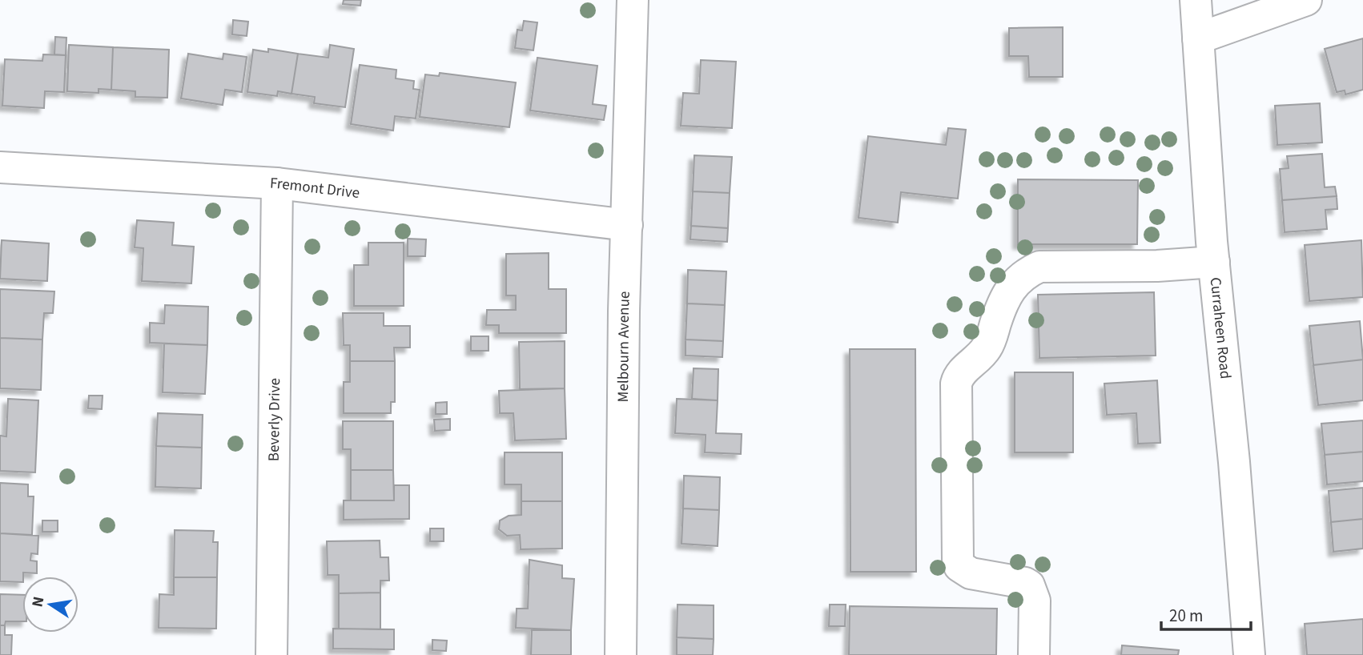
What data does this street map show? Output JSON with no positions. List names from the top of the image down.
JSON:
{
  "streets": {
    "street": [
      "Fremont Drive",
      "Curraheen Road",
      "Melbourn Avenue",
      "Beverly Drive"
    ]
  },
  "crossings": [
    ["Fremont Drive", "Melbourn Avenue"],
    ["Fremont Drive", "Beverly Drive"]
  ],
  "scale_bar": "20 m",
  "north": "left"
}
